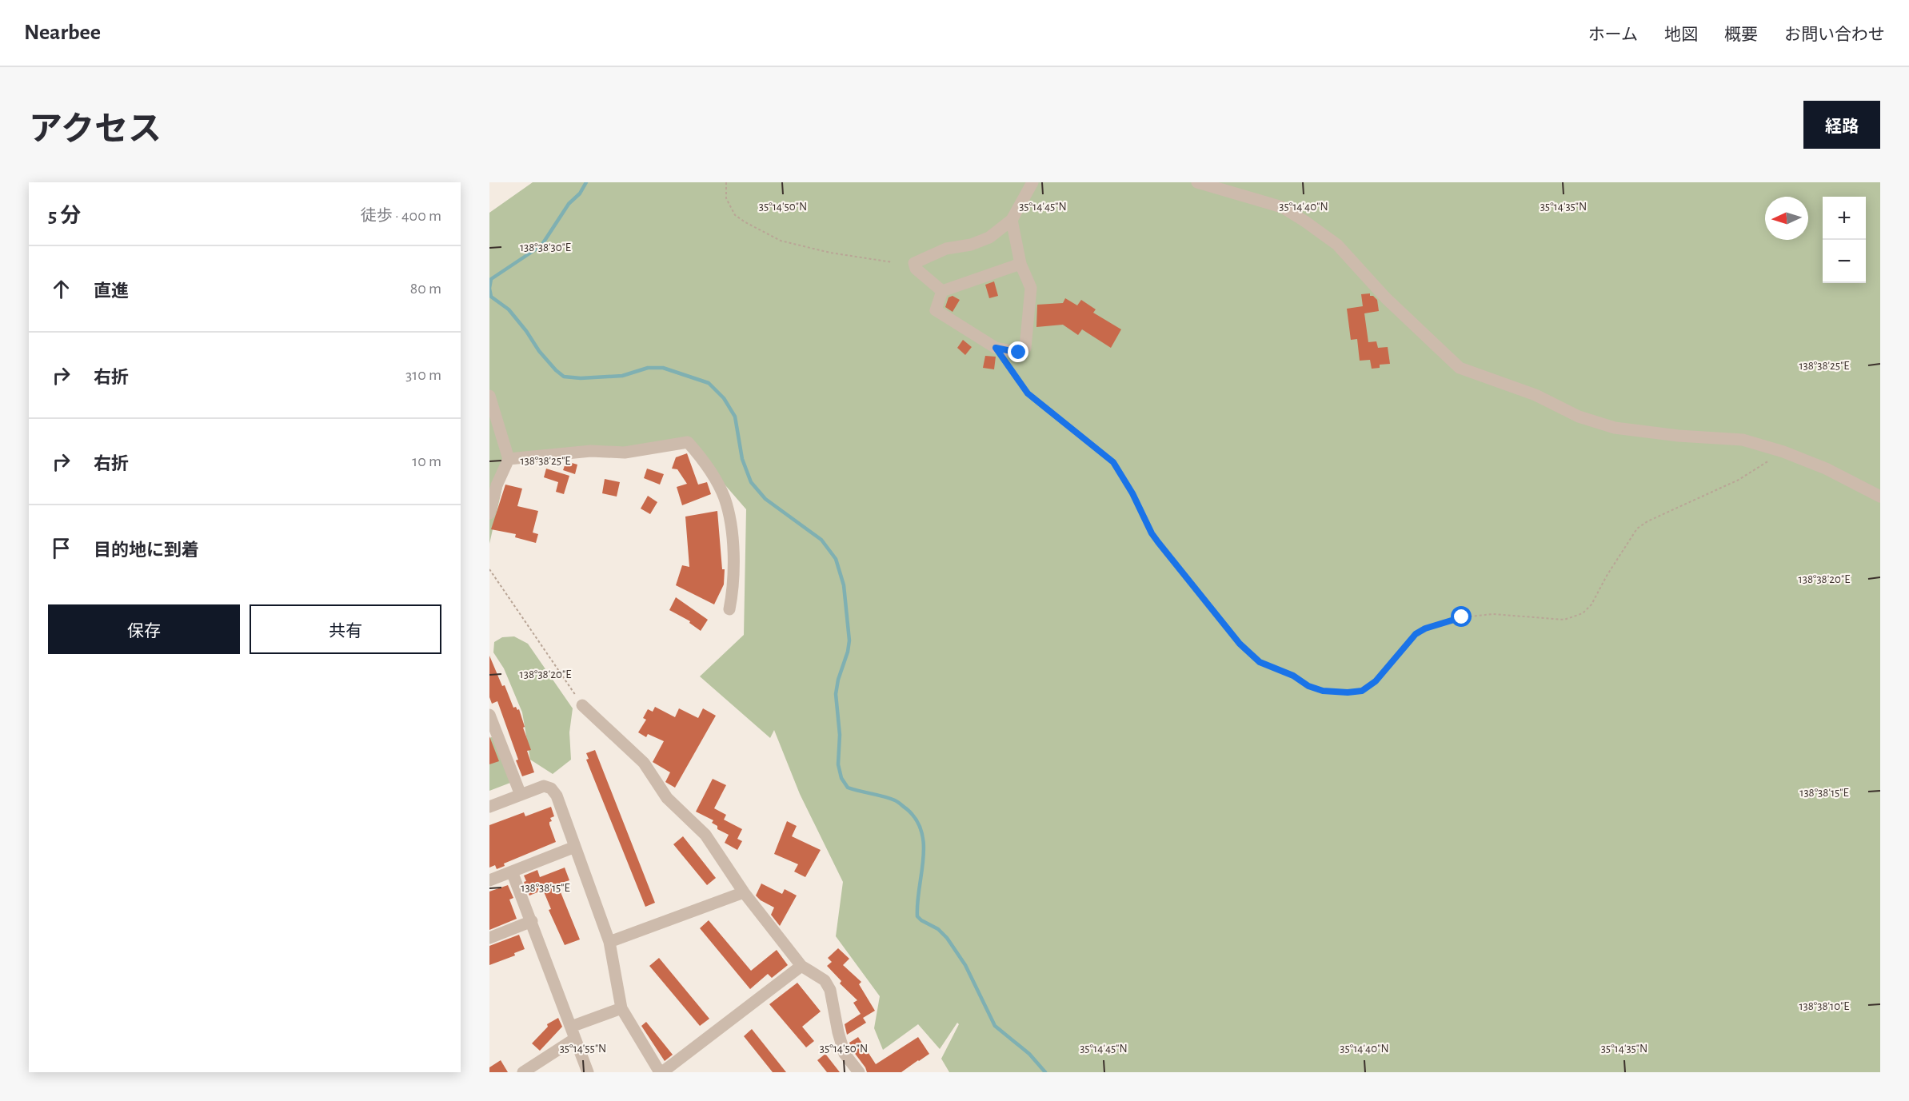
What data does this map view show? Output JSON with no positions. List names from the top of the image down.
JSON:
{
  "north": "left",
  "page": {
    "header": "Nearbee",
    "nav": [
      "ホーム",
      "地図",
      "概要",
      "お問い合わせ"
    ],
    "title": "アクセス",
    "buttons": [
      "経路",
      ["保存", "共有"]
    ],
    "heading": ["5 分", "徒歩 · 400 m"],
    "map_buttons": ["+", "−"],
    "list": [
      ["直進", "80 m"],
      ["右折", "310 m"],
      ["右折", "10 m"],
      "目的地に到着"
    ]
  },
  "coordinates": [
    "35°14'50\"N",
    "35°14'45\"N",
    "35°14'40\"N",
    "35°14'35\"N",
    "138°38'30\"E",
    "138°38'25\"E",
    "138°38'20\"E",
    "138°38'15\"E",
    "138°38'10\"E",
    "35°14'55\"N"
  ]
}
